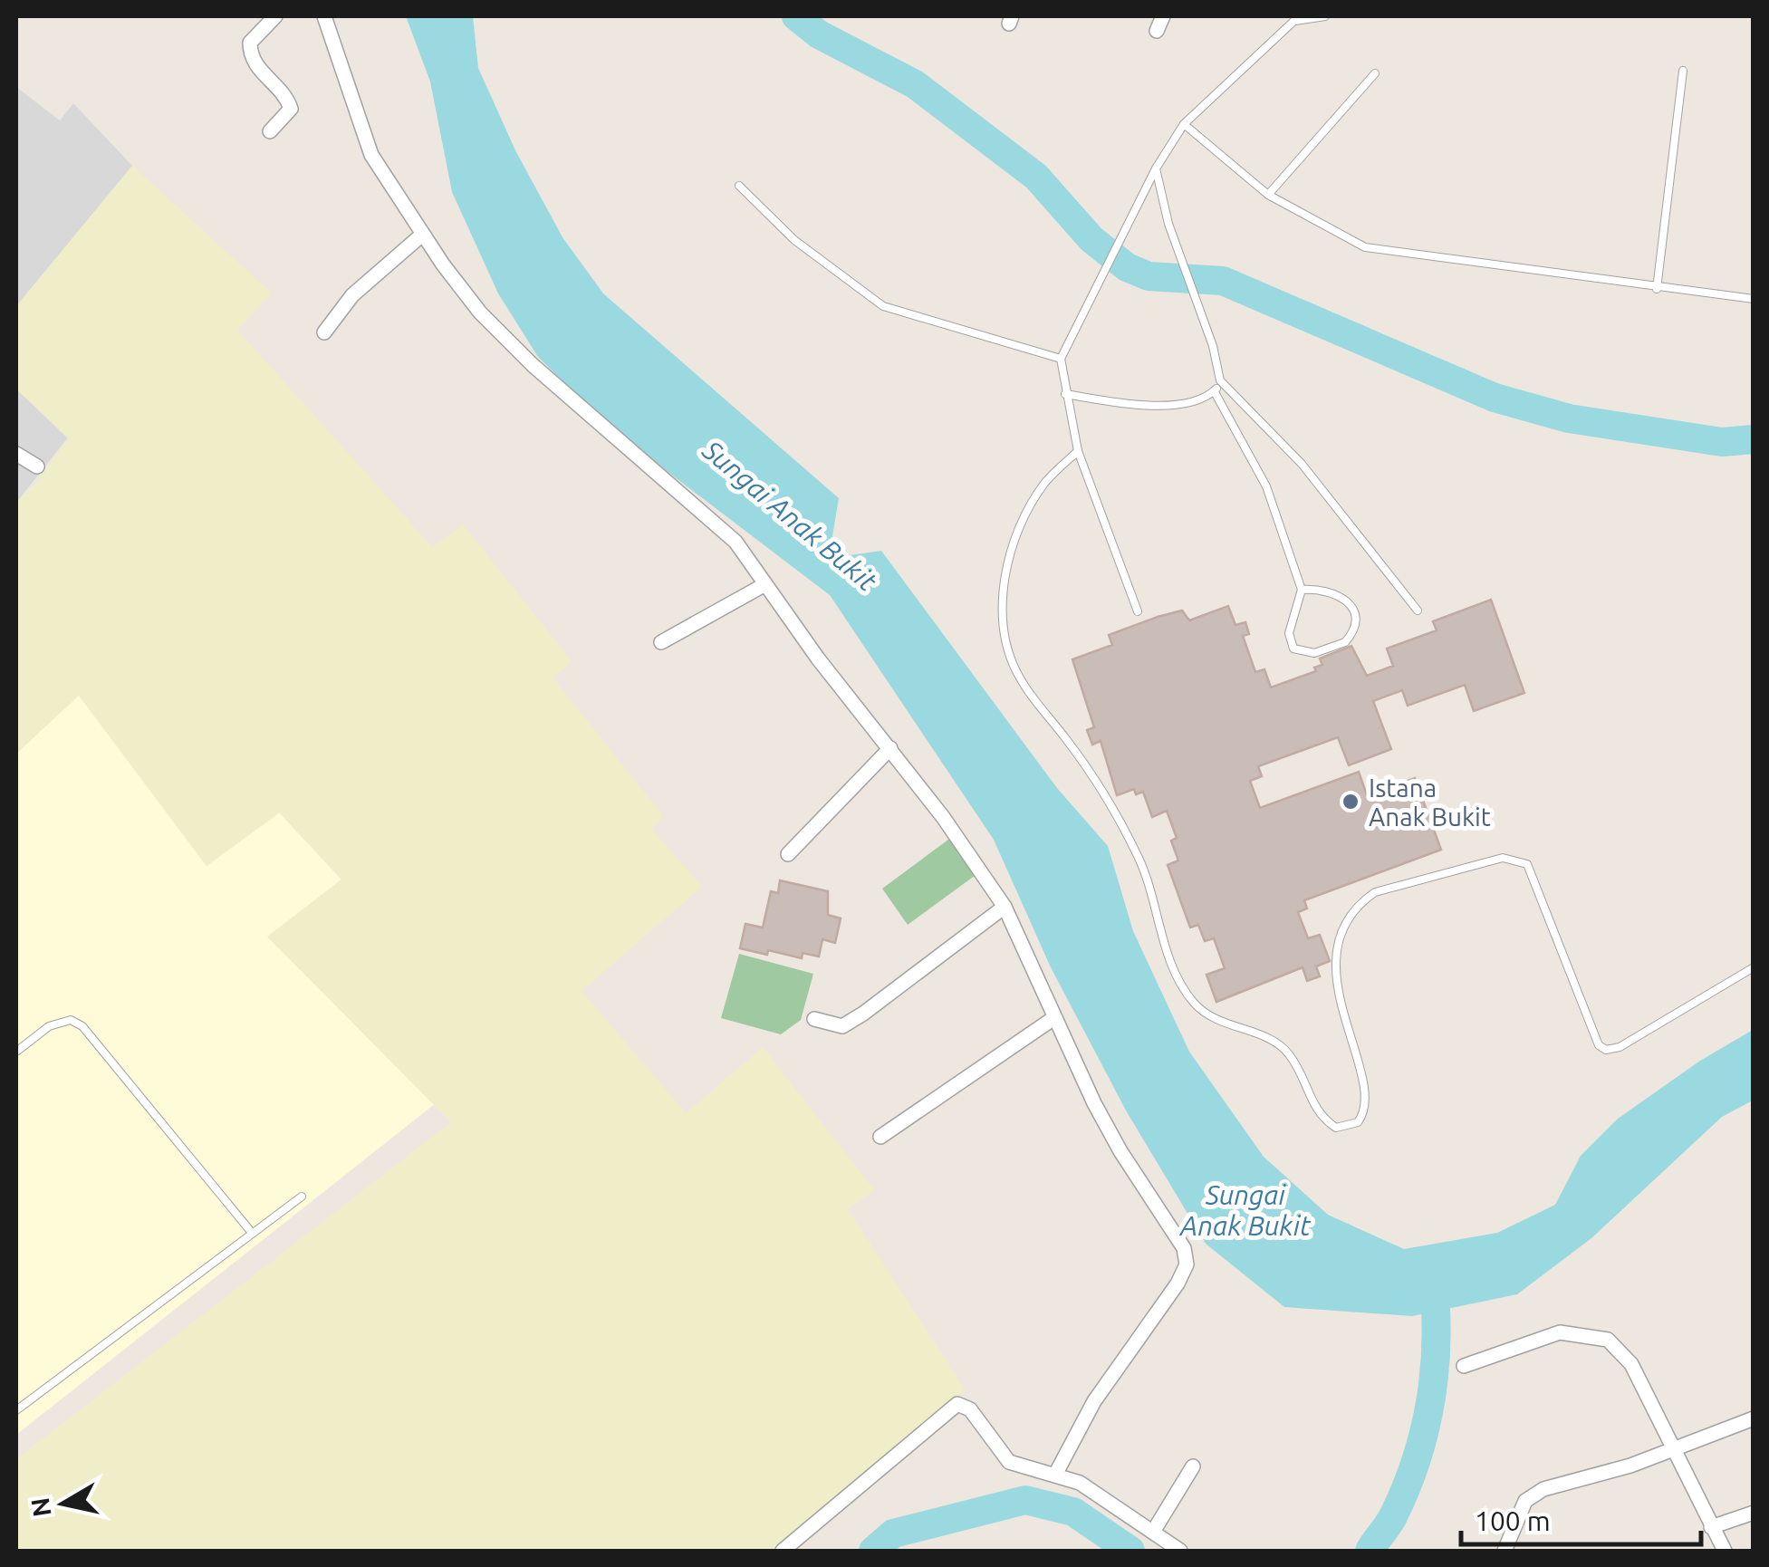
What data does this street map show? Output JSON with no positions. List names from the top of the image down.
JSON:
{
  "water": ["Sungai Anak Bukit"],
  "places": ["Istana Anak Bukit"],
  "scale_bar": "100 m",
  "north": "left"
}
